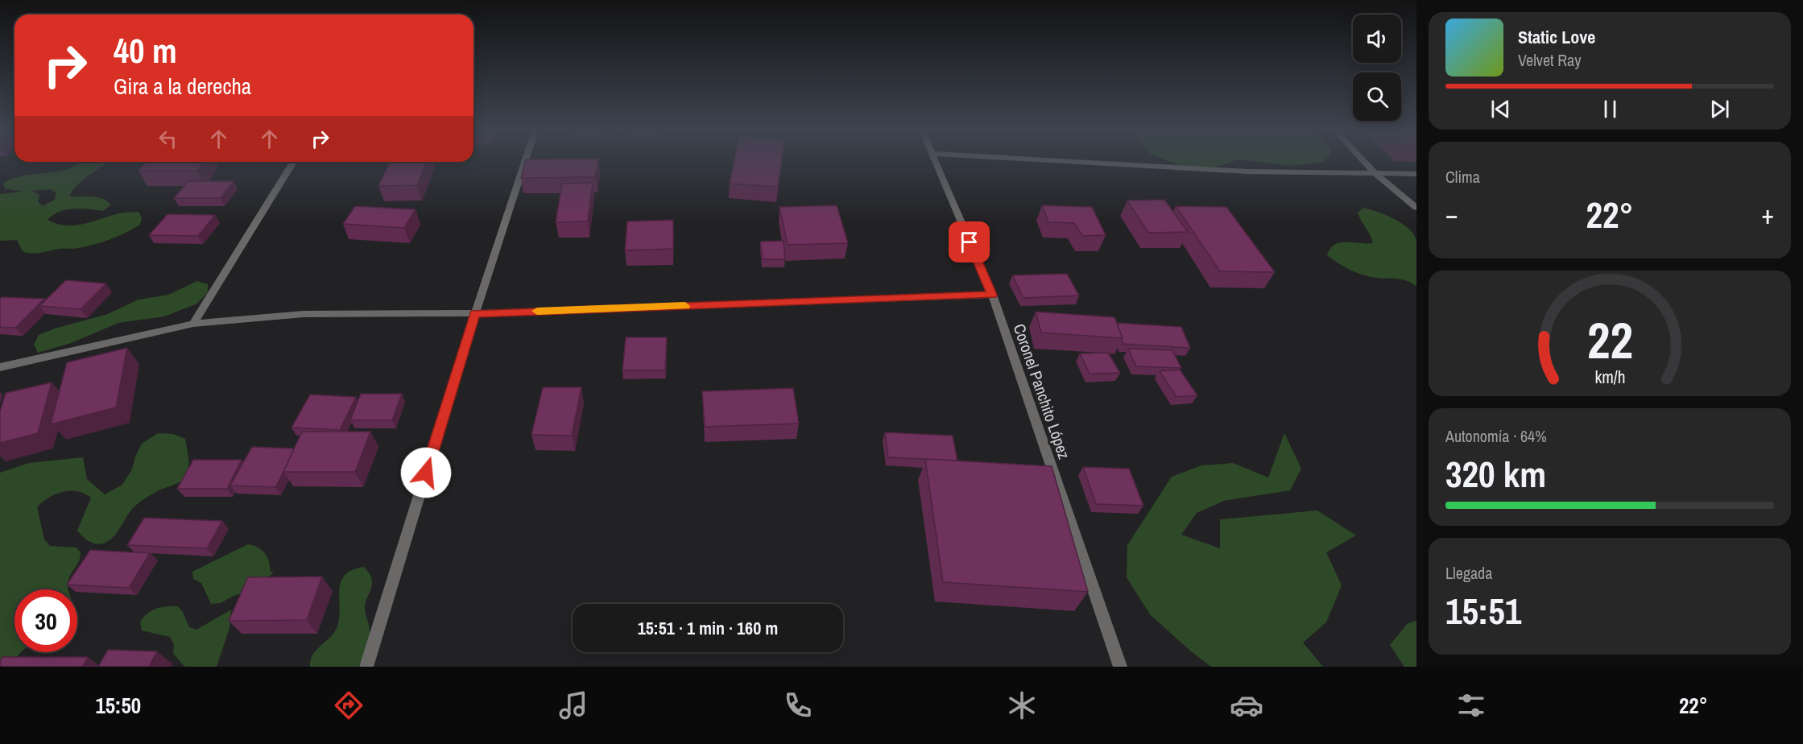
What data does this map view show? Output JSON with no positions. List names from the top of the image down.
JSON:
{
  "streets": {
    "street": ["Coronel Panchito López"]
  },
  "page": {
    "turn": ["40 m", "Gira a la derecha"],
    "song": ["Static Love", "Velvet Ray"],
    "tile": [
      "Clima",
      ["Autonomía · 64%", "320 km"],
      ["Llegada", "15:51"]
    ],
    "heat": ["−", "22°", "+"],
    "limit": "30",
    "trip": "15:51 · 1 min · 160 m",
    "tabs": ["15:50", "22°"],
    "gauge": ["22", "km/h"]
  }
}
